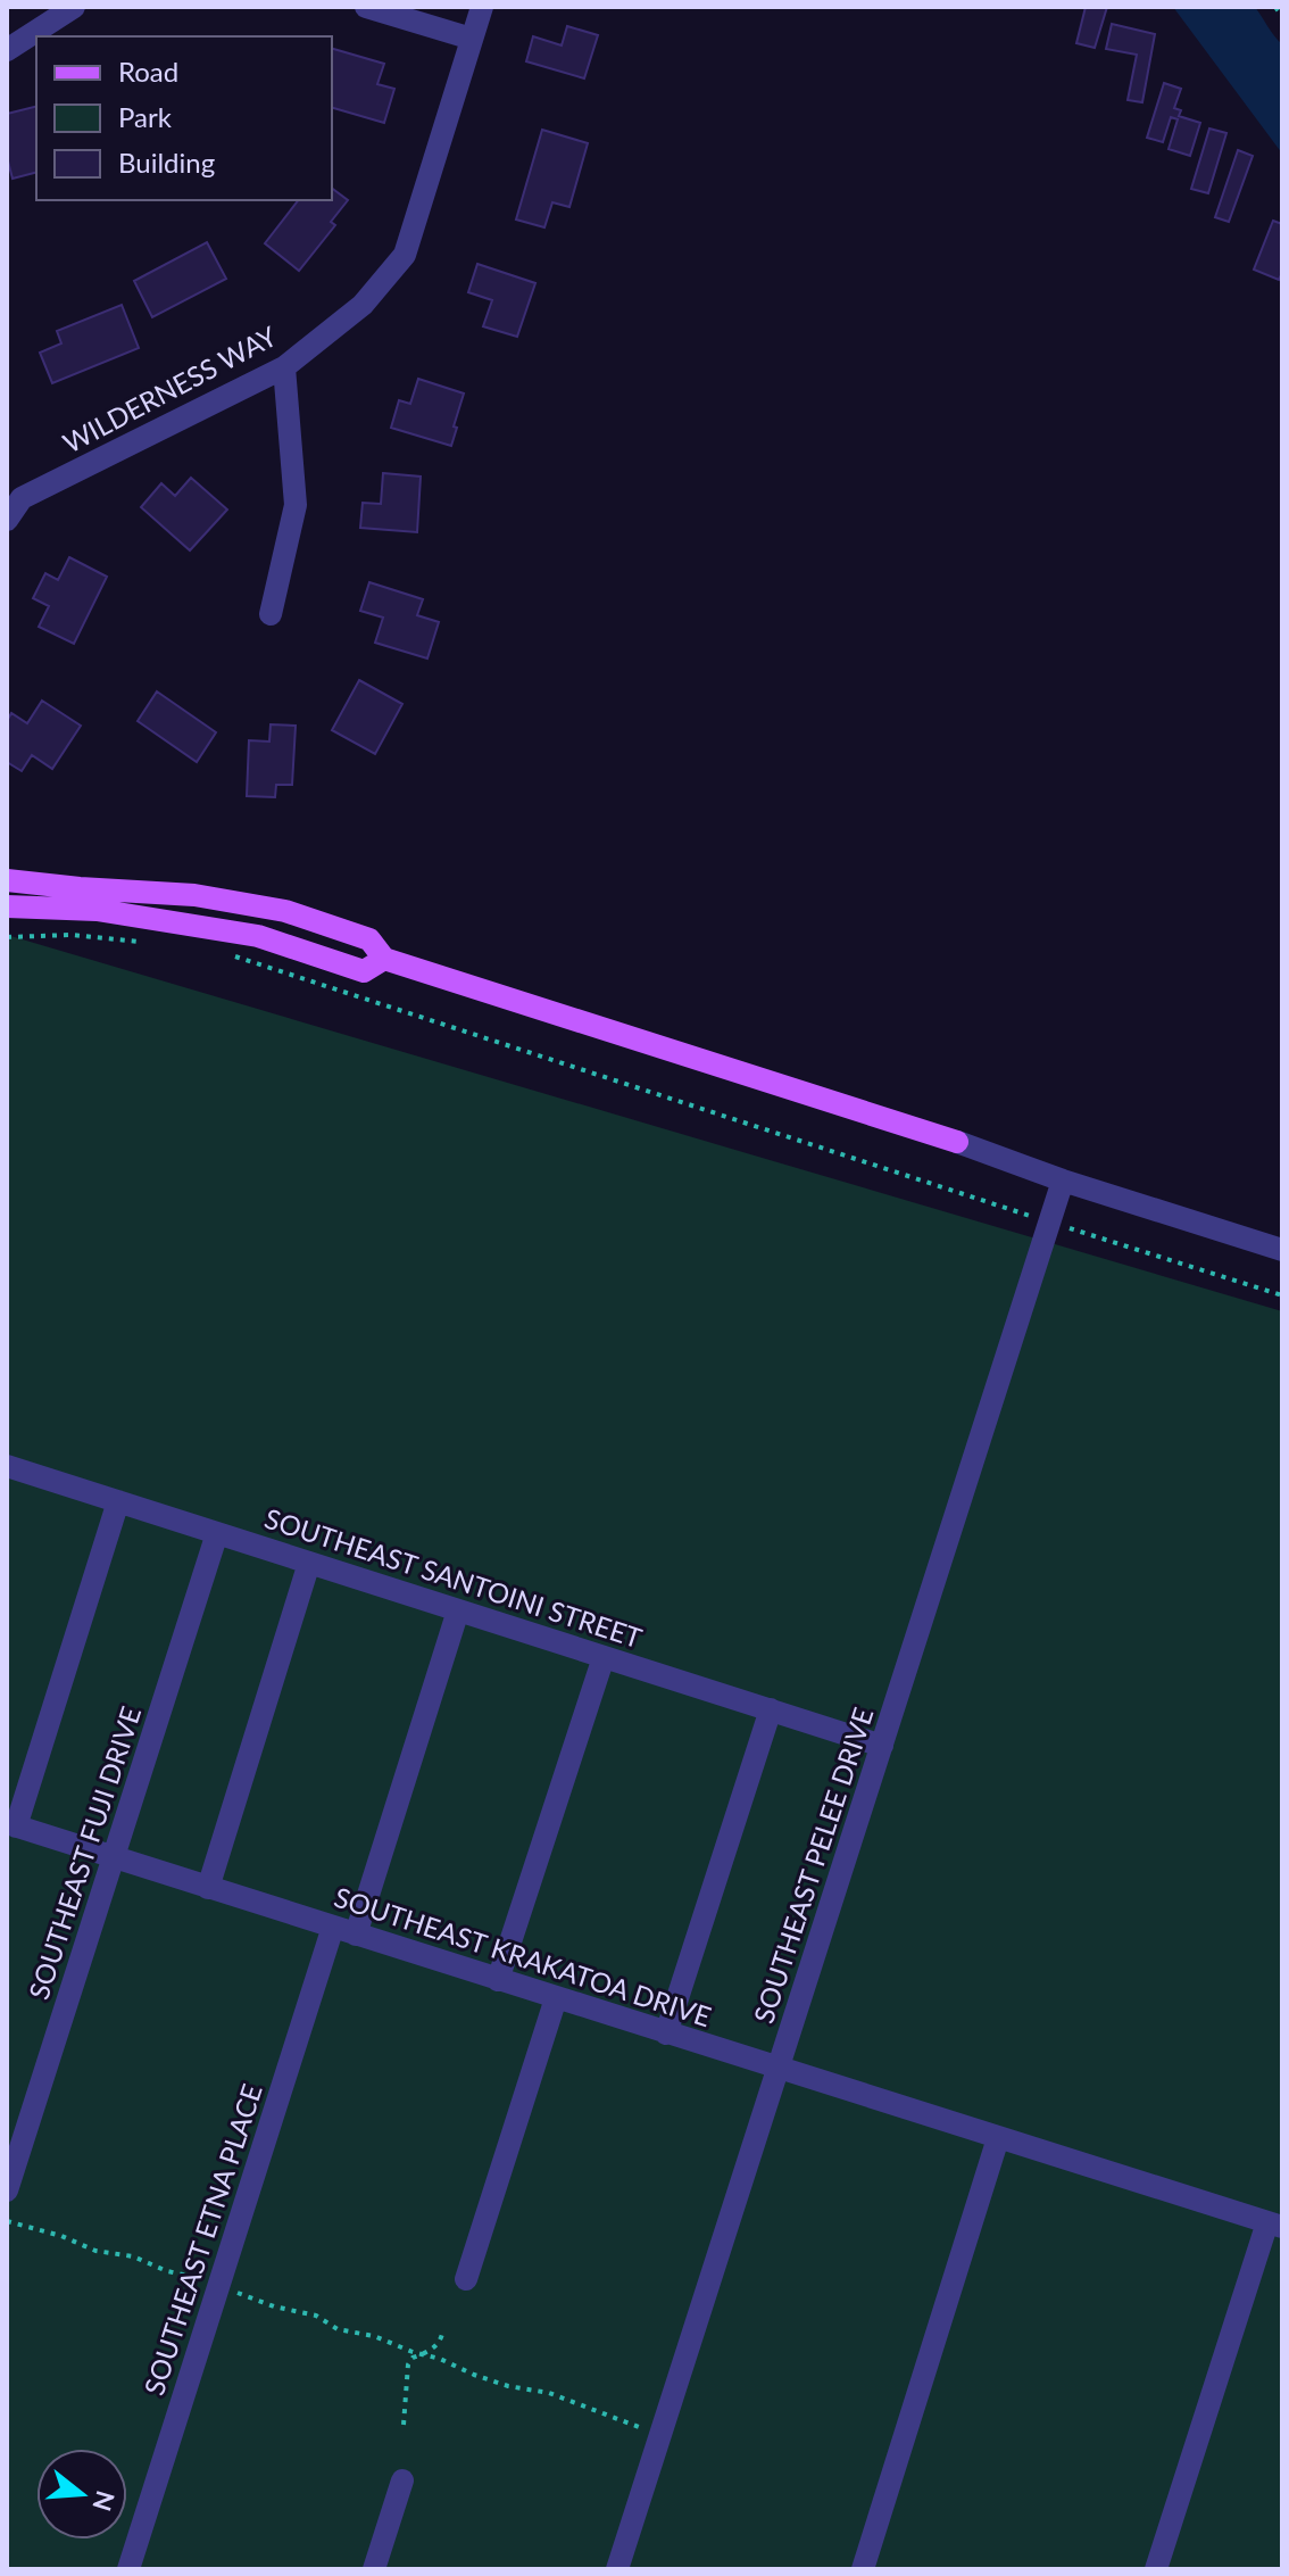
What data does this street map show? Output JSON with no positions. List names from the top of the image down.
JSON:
{
  "streets": {
    "street": [
      "WILDERNESS WAY",
      "SOUTHEAST SANTOINI STREET",
      "SOUTHEAST FUJI DRIVE",
      "SOUTHEAST PELEE DRIVE",
      "SOUTHEAST KRAKATOA DRIVE",
      "SOUTHEAST ETNA PLACE"
    ]
  },
  "crossings": [
    ["SOUTHEAST SANTOINI STREET", "SOUTHEAST FUJI DRIVE"],
    ["SOUTHEAST SANTOINI STREET", "SOUTHEAST PELEE DRIVE"],
    ["SOUTHEAST SANTOINI STREET", "SOUTHEAST ETNA PLACE"],
    ["SOUTHEAST FUJI DRIVE", "SOUTHEAST KRAKATOA DRIVE"],
    ["SOUTHEAST PELEE DRIVE", "SOUTHEAST KRAKATOA DRIVE"],
    ["SOUTHEAST KRAKATOA DRIVE", "SOUTHEAST ETNA PLACE"]
  ],
  "legend": ["Road", "Park", "Building"],
  "north": "right"
}
